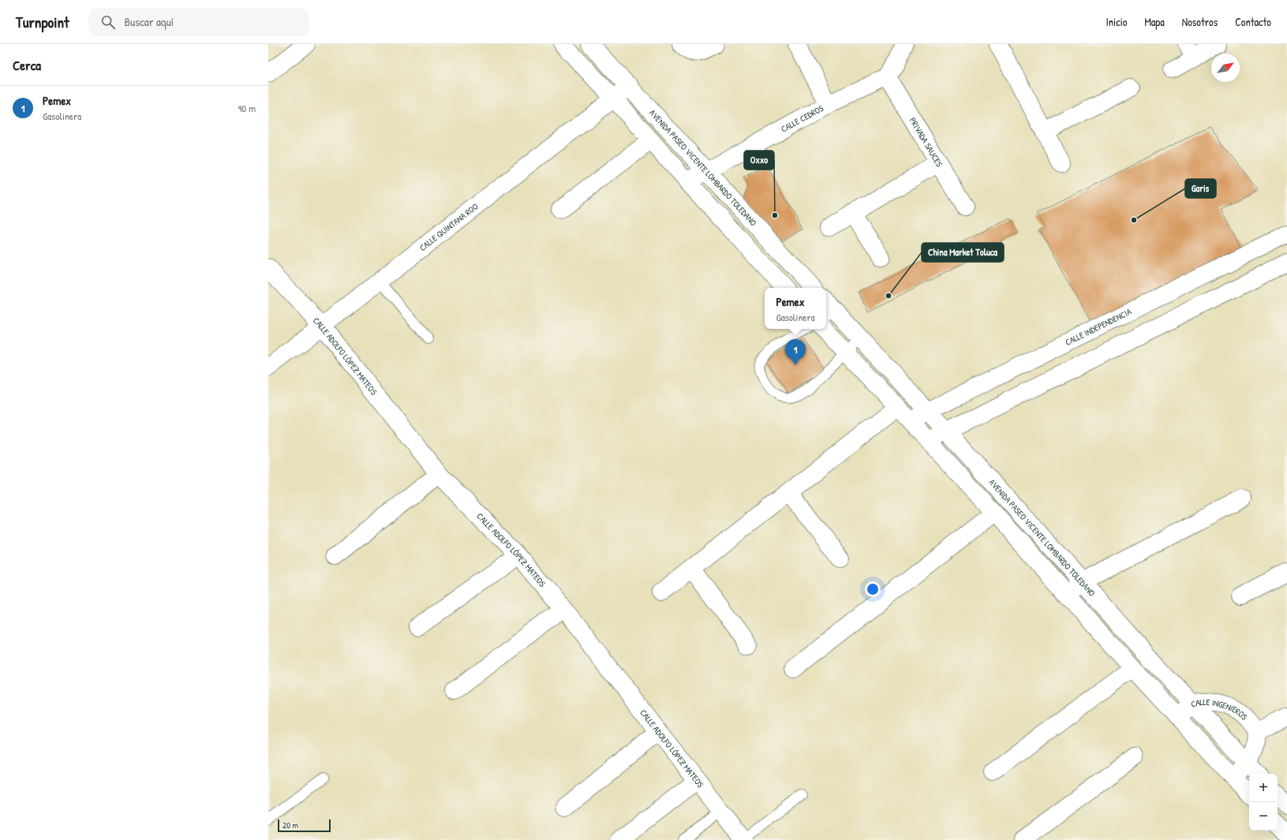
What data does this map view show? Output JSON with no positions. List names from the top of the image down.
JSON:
{
  "streets": {
    "street": [
      "CALLE CEDROS",
      "PRIVADA SAUCES",
      "AVENIDA PASEO VICENTE LOMBARDO TOLEDANO",
      "CALLE QUINTANA ROO",
      "CALLE INDEPENDENCIA",
      "CALLE ADOLFO LÓPEZ MATEOS",
      "CALLE INGENIEROS"
    ]
  },
  "crossings": [
    ["CALLE CEDROS", "PRIVADA SAUCES"],
    ["CALLE CEDROS", "AVENIDA PASEO VICENTE LOMBARDO TOLEDANO"],
    ["AVENIDA PASEO VICENTE LOMBARDO TOLEDANO", "CALLE QUINTANA ROO"],
    ["AVENIDA PASEO VICENTE LOMBARDO TOLEDANO", "CALLE INDEPENDENCIA"],
    ["AVENIDA PASEO VICENTE LOMBARDO TOLEDANO", "CALLE INGENIEROS"],
    ["CALLE QUINTANA ROO", "CALLE ADOLFO LÓPEZ MATEOS"]
  ],
  "places": ["Oxxo", "Garis", "China Market Toluca"],
  "scale_bar": "20 m",
  "north": "top right",
  "page": {
    "header": "Turnpoint",
    "search": "Buscar aquí",
    "nav": [
      "Inicio",
      "Mapa",
      "Nosotros",
      "Contacto"
    ],
    "heading": "Cerca",
    "list": [
      {
        "mark": "1",
        "name": "Pemex",
        "note": "Gasolinera",
        "value": "90 m"
      }
    ],
    "popup": ["Pemex", "Gasolinera"],
    "pins": "1",
    "map_buttons": ["+", "−"],
    "scale": "20 m"
  }
}
